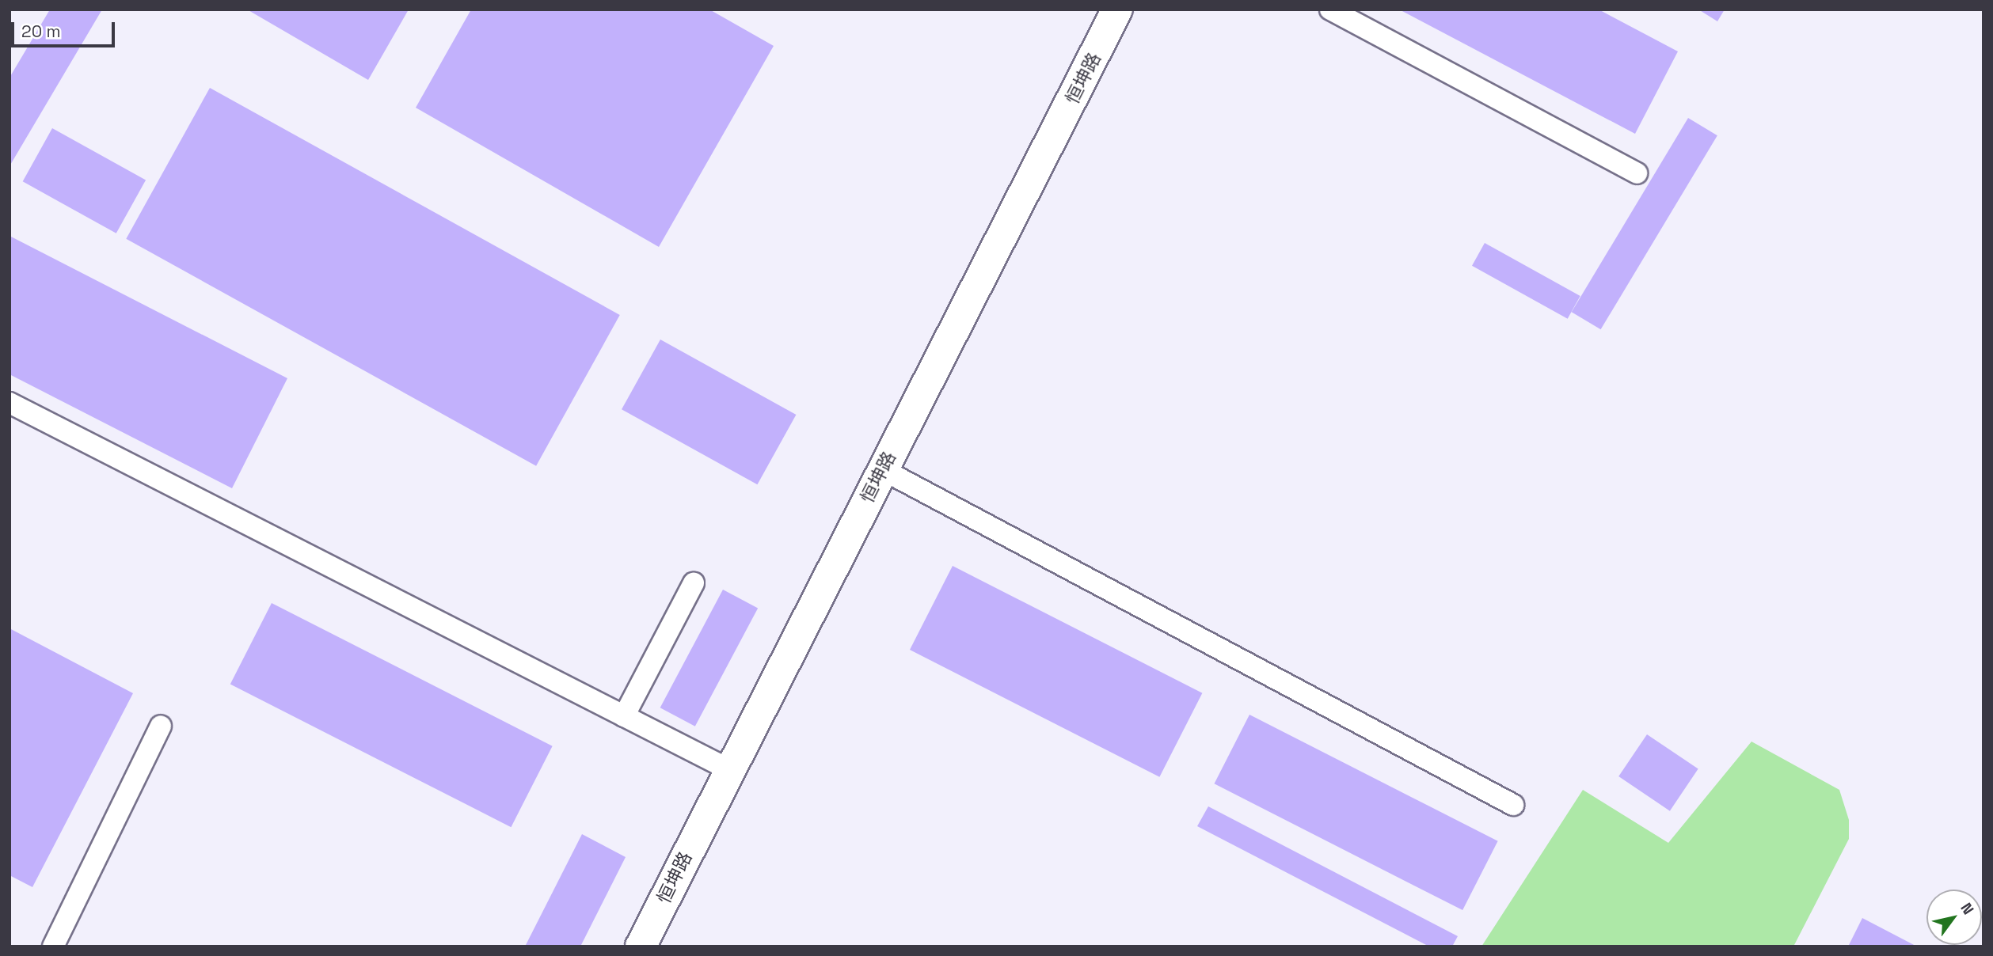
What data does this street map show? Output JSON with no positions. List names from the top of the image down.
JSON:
{
  "streets": {
    "street": ["恒坤路"]
  },
  "scale_bar": "20 m",
  "north": "top right"
}
